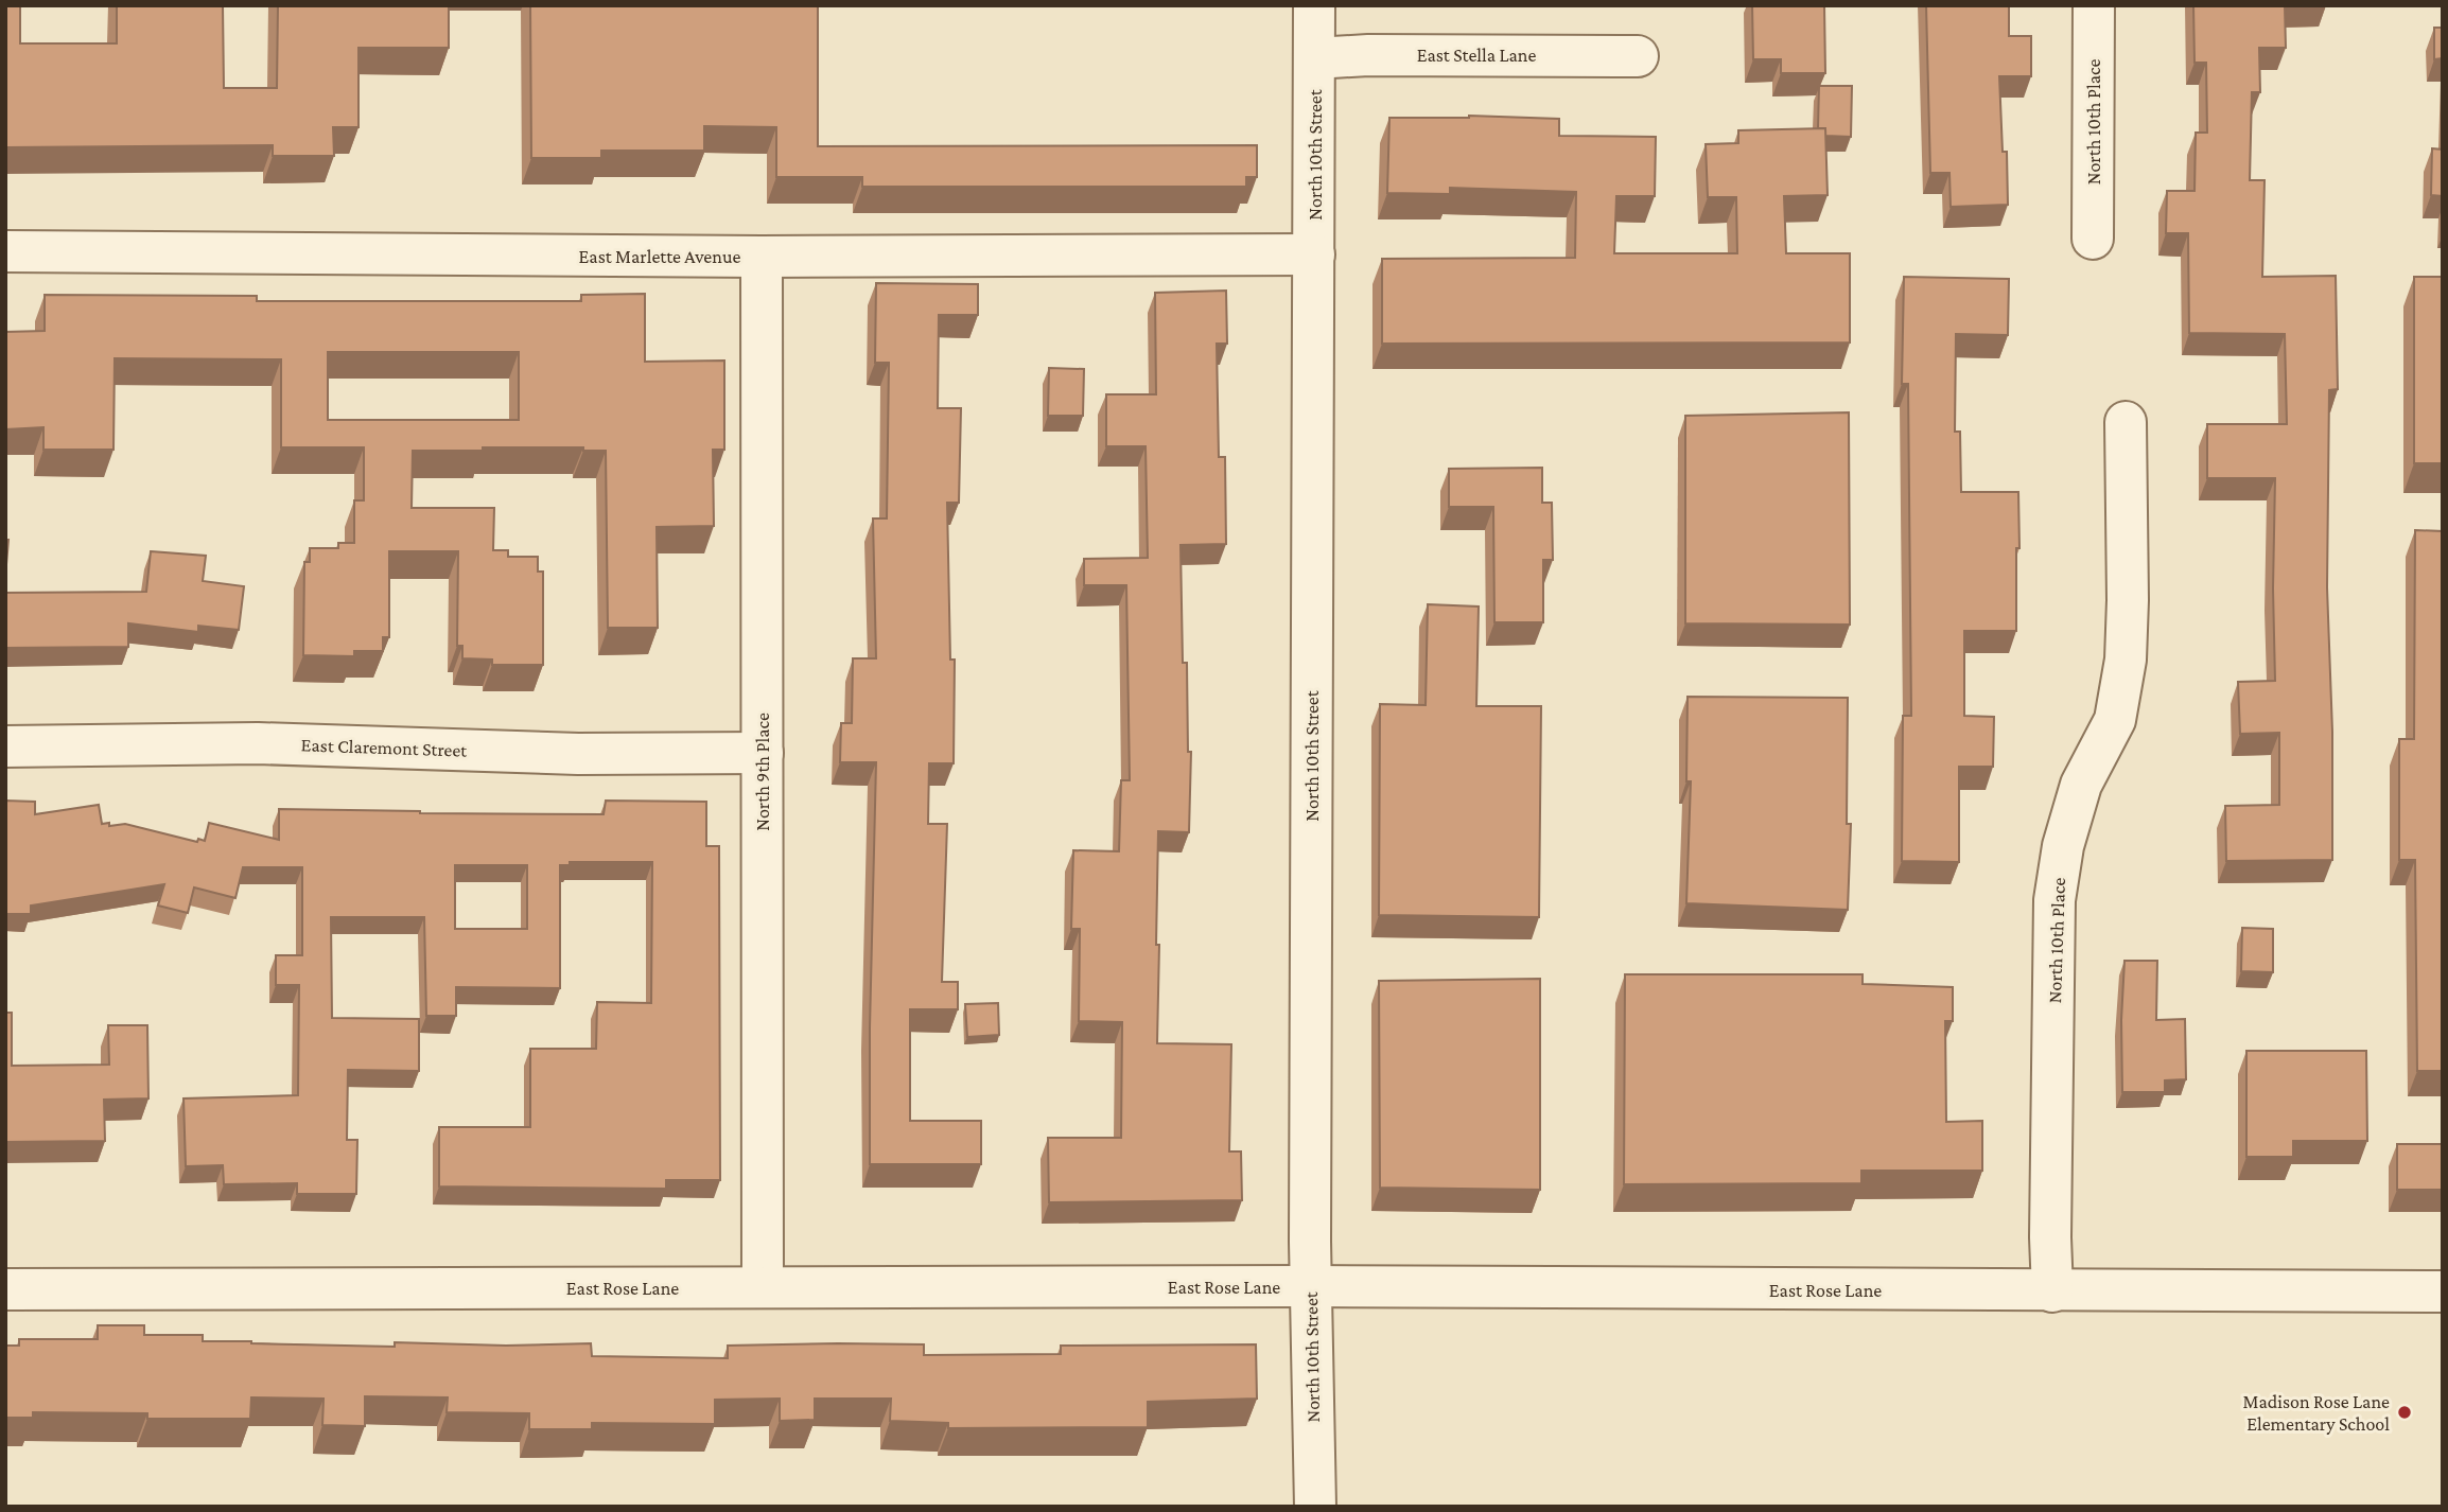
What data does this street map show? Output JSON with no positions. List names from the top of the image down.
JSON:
{
  "streets": {
    "street": [
      "East Stella Lane",
      "North 10th Place",
      "North 10th Street",
      "East Marlette Avenue",
      "East Claremont Street",
      "North 9th Place",
      "East Rose Lane"
    ]
  },
  "crossings": [
    ["East Stella Lane", "North 10th Street"],
    ["North 10th Place", "East Rose Lane"],
    ["North 10th Street", "East Marlette Avenue"],
    ["North 10th Street", "East Rose Lane"],
    ["East Marlette Avenue", "North 9th Place"],
    ["East Claremont Street", "North 9th Place"],
    ["North 9th Place", "East Rose Lane"]
  ],
  "places": ["Madison Rose Lane Elementary School"]
}
